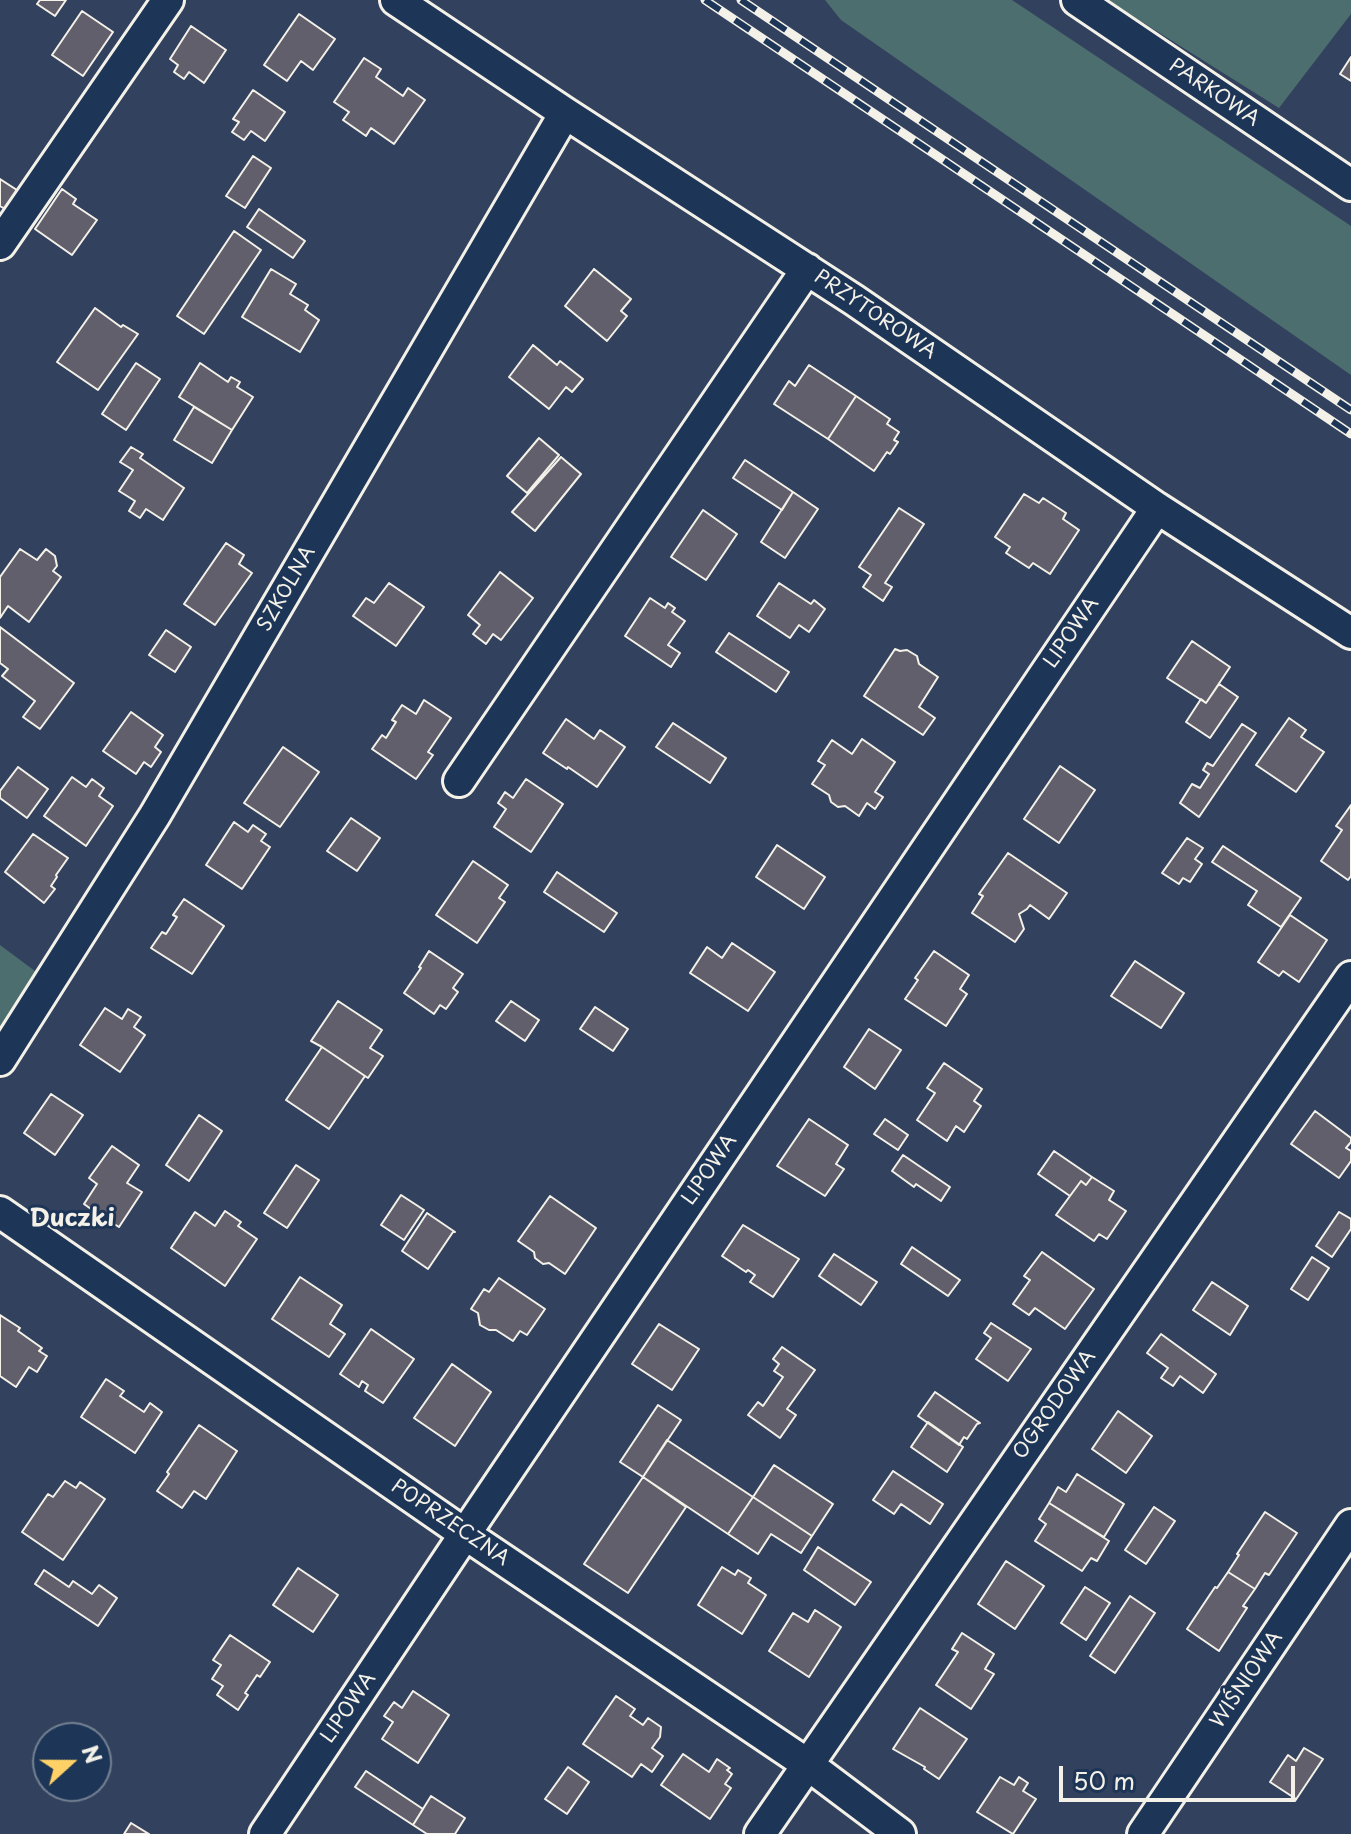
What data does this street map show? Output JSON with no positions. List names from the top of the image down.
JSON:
{
  "streets": {
    "street": [
      "PARKOWA",
      "PRZYTOROWA",
      "SZKOLNA",
      "LIPOWA",
      "OGRODOWA",
      "POPRZECZNA",
      "WIŚNIOWA"
    ]
  },
  "crossings": [
    ["PRZYTOROWA", "SZKOLNA"],
    ["PRZYTOROWA", "LIPOWA"],
    ["LIPOWA", "POPRZECZNA"],
    ["OGRODOWA", "POPRZECZNA"]
  ],
  "districts": ["Duczki"],
  "scale_bar": "50 m",
  "north": "right"
}
